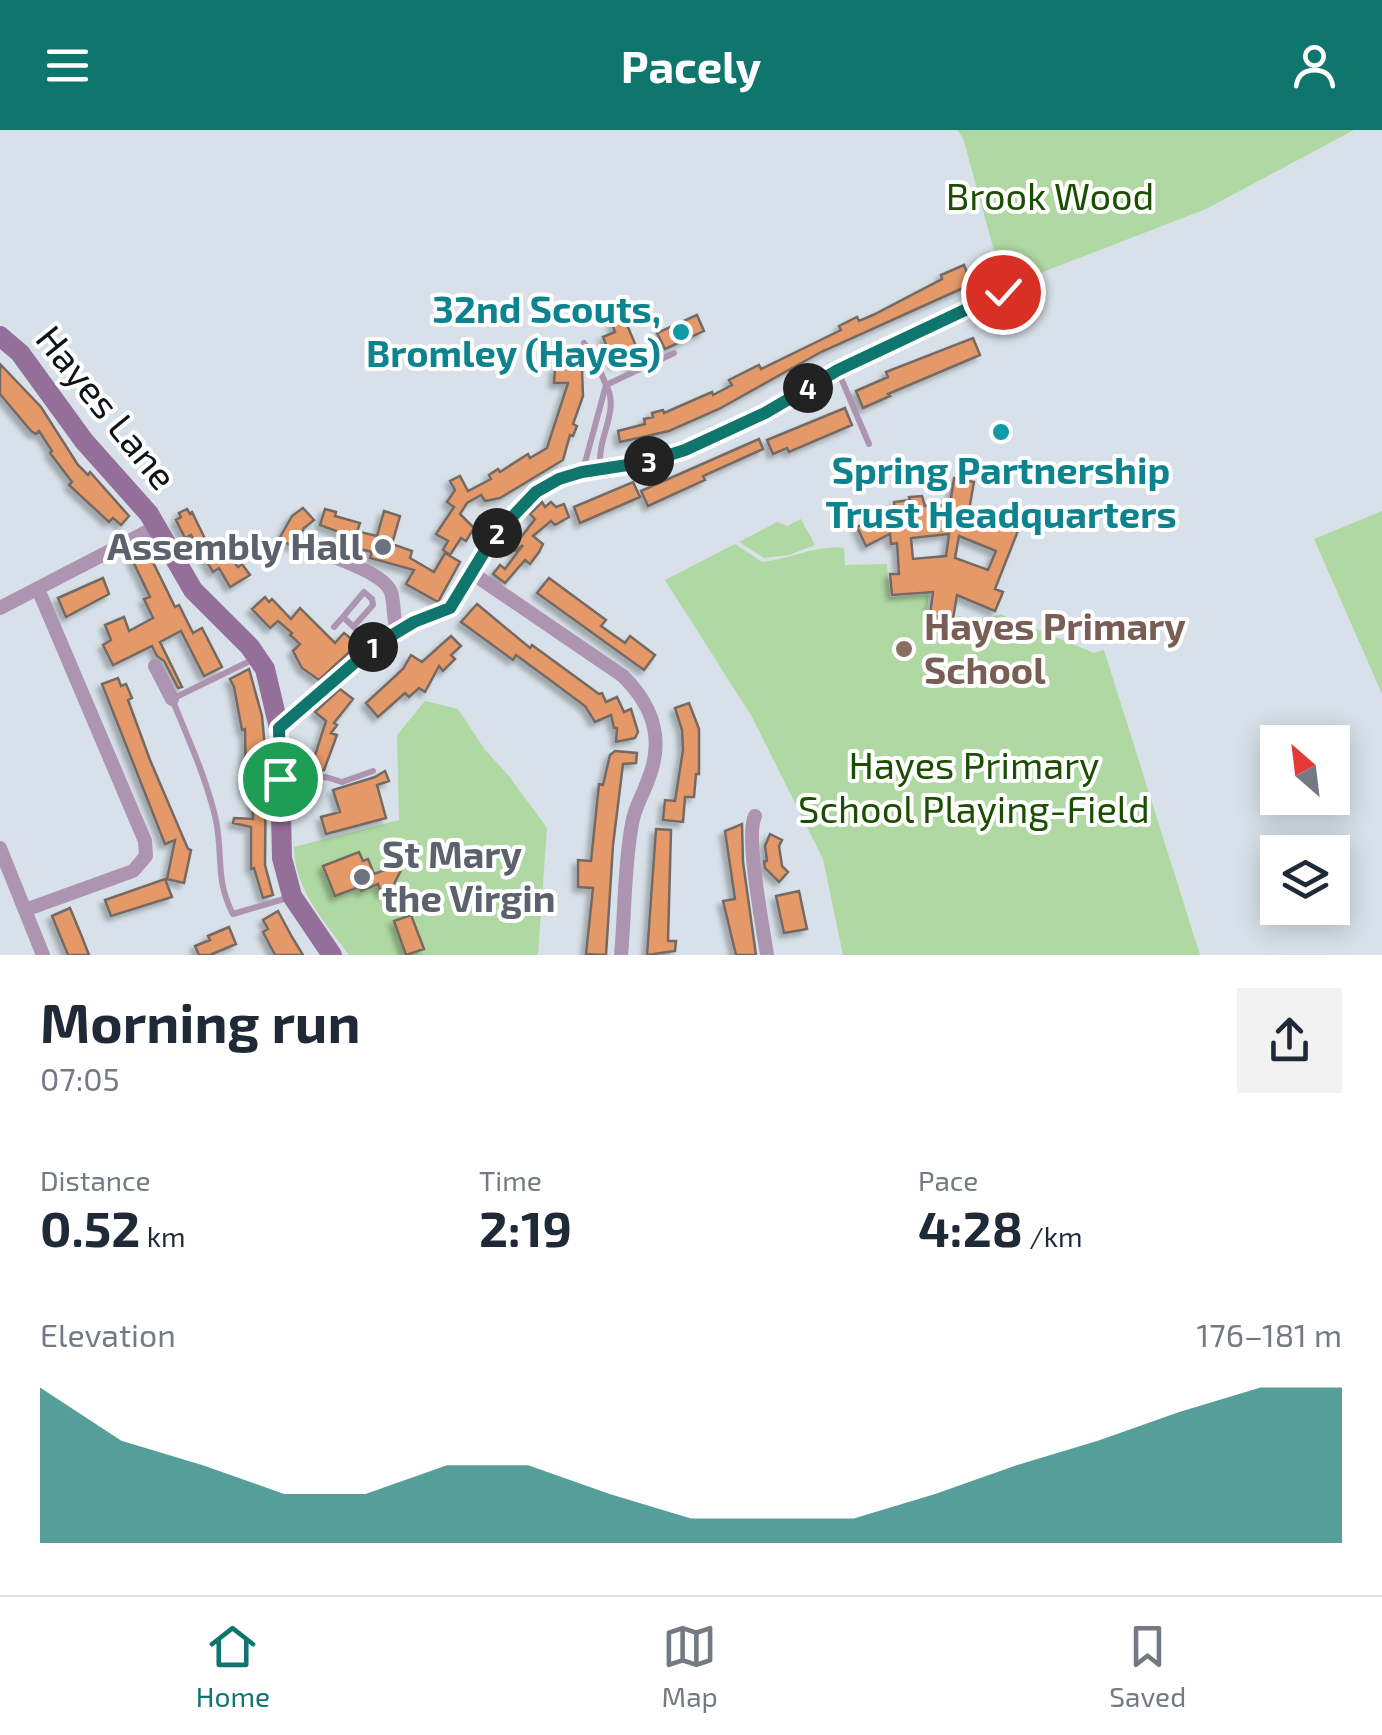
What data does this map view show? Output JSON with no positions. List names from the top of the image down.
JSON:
{
  "streets": {
    "main road": ["Hayes Lane"]
  },
  "parks": ["Brook Wood", "Hayes Primary School Playing-Field"],
  "places": [
    "32nd Scouts, Bromley (Hayes)",
    "Spring Partnership Trust Headquarters",
    "Assembly Hall",
    "Hayes Primary School",
    "St Mary the Virgin"
  ],
  "north": "top left",
  "page": {
    "header": "Pacely",
    "pins": [
      "4",
      "3",
      "2",
      "1"
    ],
    "heading": ["Morning run", "07:05"],
    "stats": [
      ["Distance", "0.52 km"],
      ["Time", "2:19"],
      ["Pace", "4:28 /km"]
    ],
    "chart": ["Elevation", "176–181 m"],
    "tabs": ["Home", "Map", "Saved"]
  }
}
